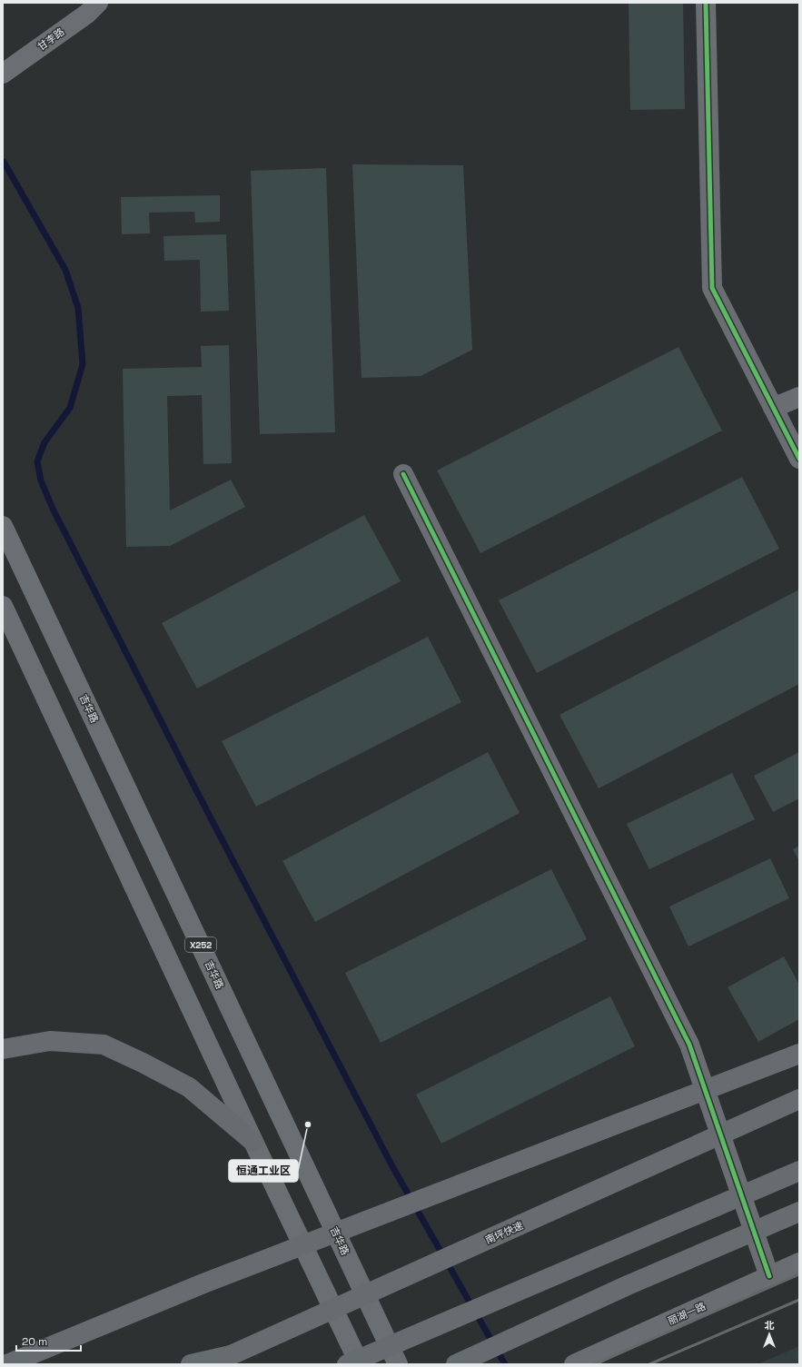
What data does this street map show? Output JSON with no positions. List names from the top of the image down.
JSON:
{
  "streets": {
    "highway": ["南坪快速"],
    "main road": ["甘李路", "吉华路", "X252"],
    "street": ["丽湖一路"]
  },
  "places": ["恒通工业区"],
  "scale_bar": "20 m",
  "north": "top"
}
